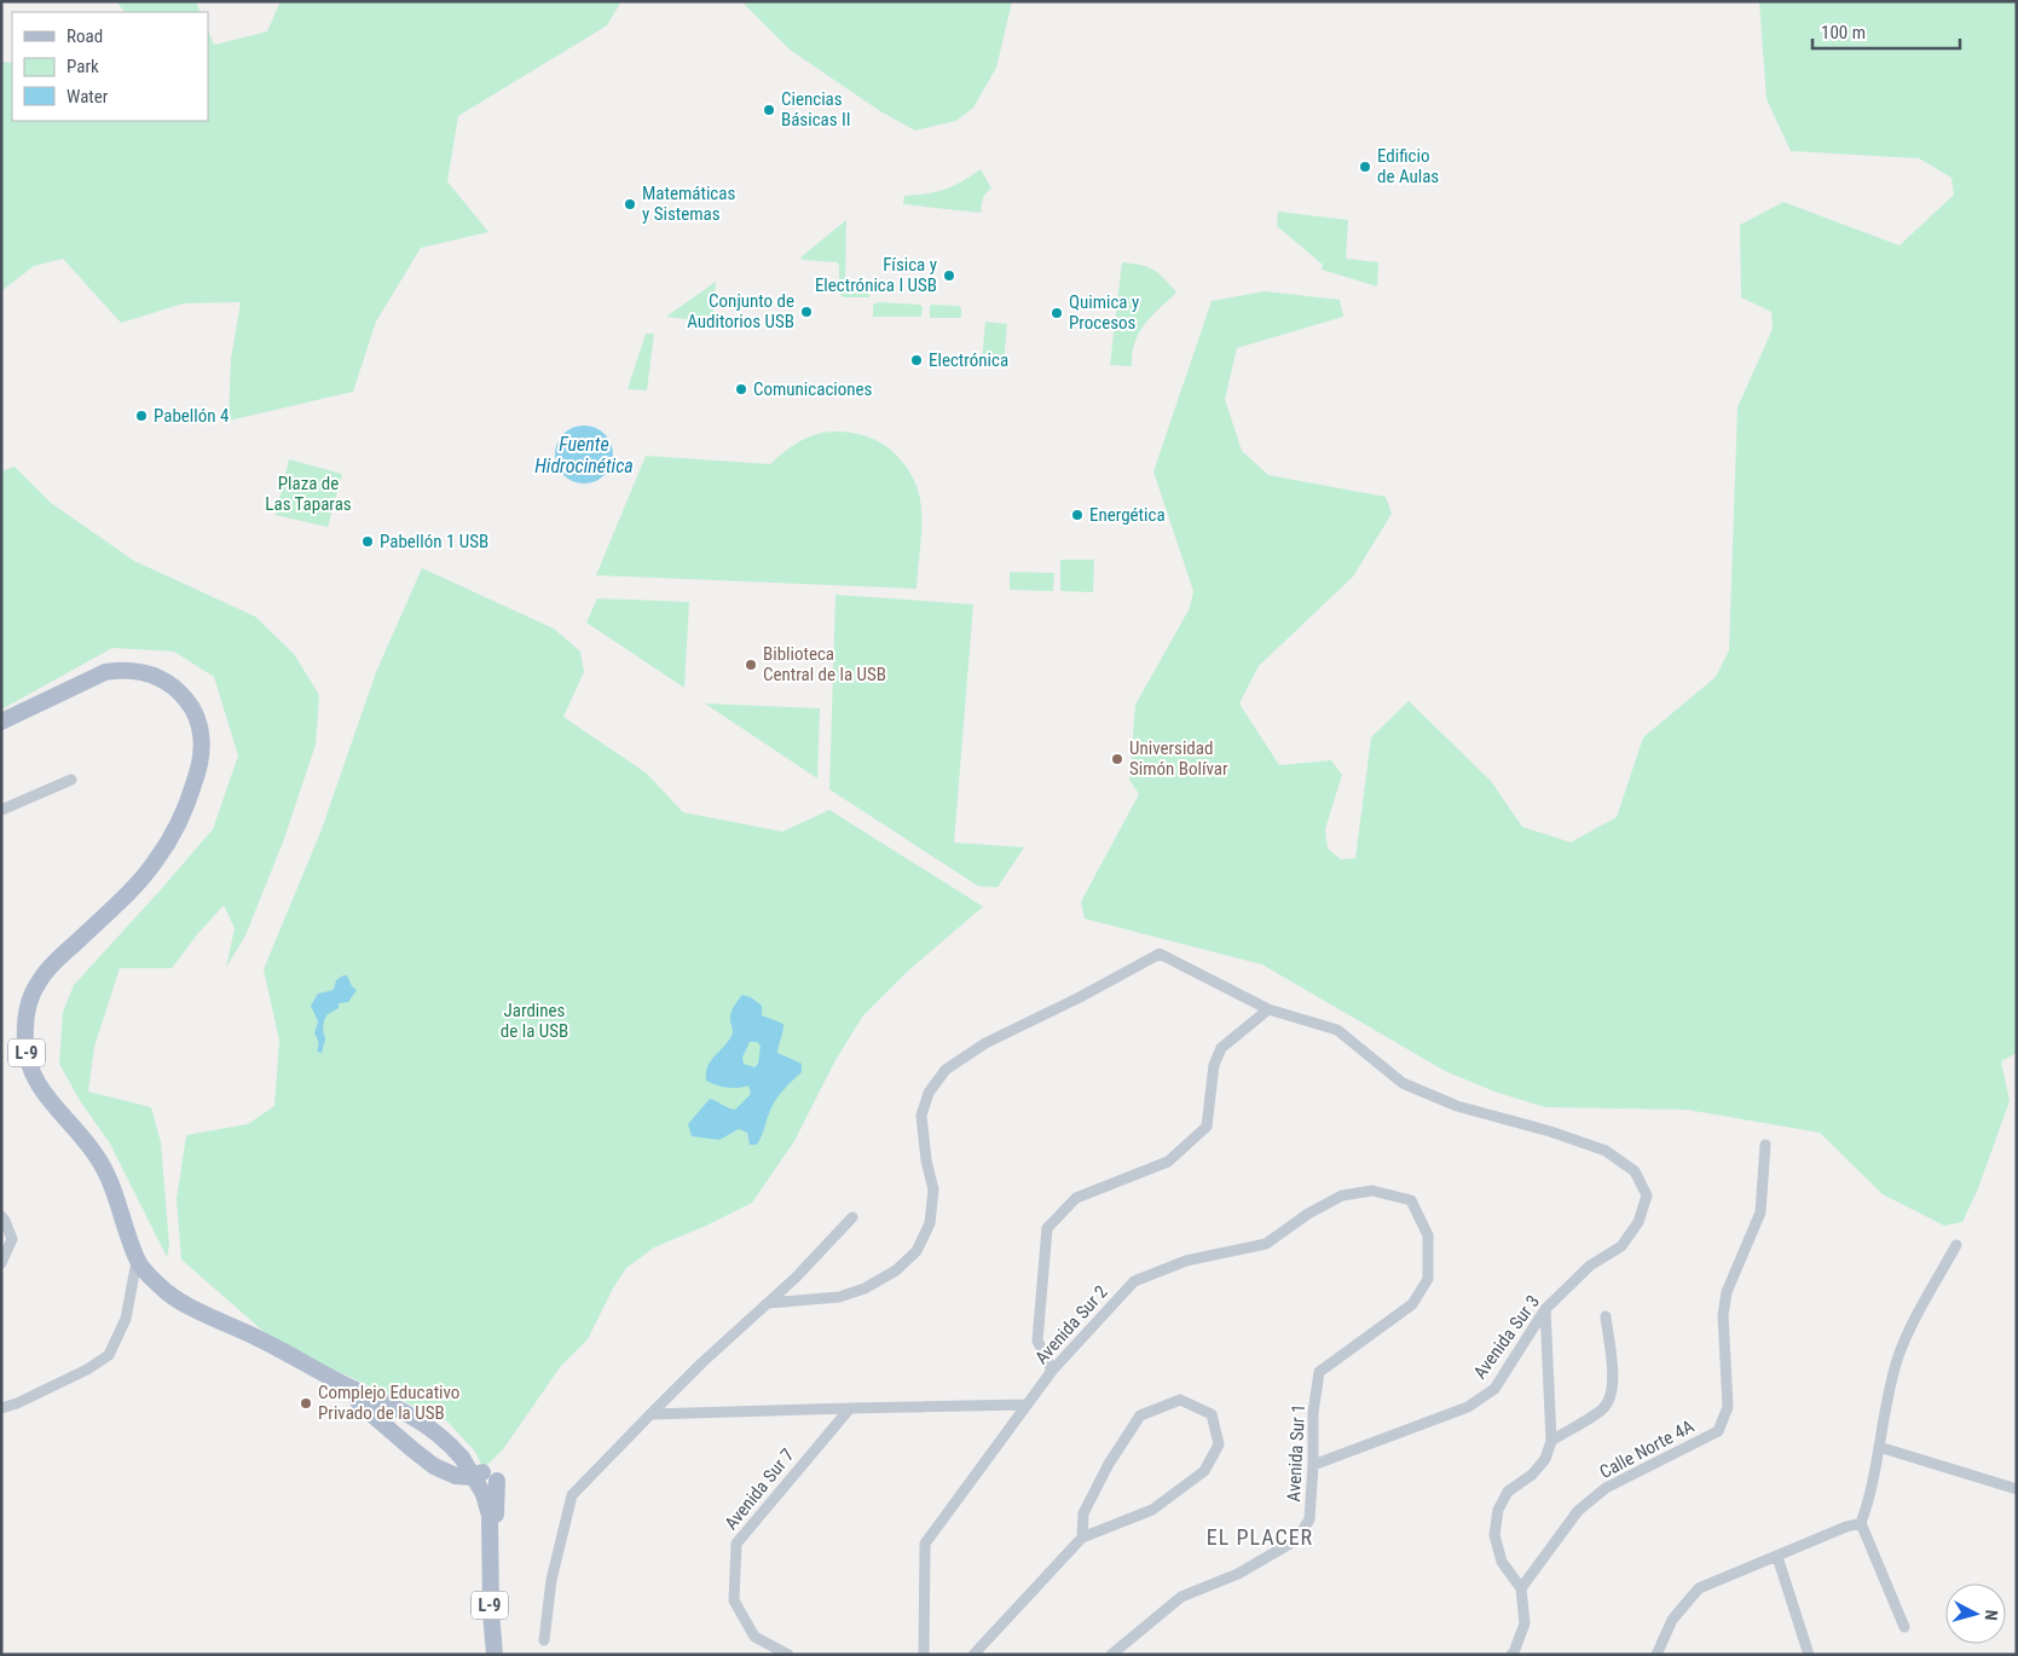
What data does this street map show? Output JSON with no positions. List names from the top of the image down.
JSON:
{
  "streets": {
    "main road": ["L-9"],
    "street": [
      "Avenida Sur 2",
      "Avenida Sur 3",
      "Calle Norte 4A",
      "Avenida Sur 1",
      "Avenida Sur 7"
    ]
  },
  "crossings": [
    ["Avenida Sur 2", "Avenida Sur 1"],
    ["Avenida Sur 3", "Avenida Sur 1"]
  ],
  "districts": ["EL PLACER"],
  "water": ["Fuente Hidrocinética"],
  "parks": ["Plaza de Las Taparas", "Jardines de la USB"],
  "places": [
    "Ciencias Básicas II",
    "Edificio de Aulas",
    "Matemáticas y Sistemas",
    "Física y Electrónica I USB",
    "Conjunto de Auditorios USB",
    "Quimica y Procesos",
    "Electrónica",
    "Comunicaciones",
    "Pabellón 4",
    "Energética",
    "Pabellón 1 USB",
    "Biblioteca Central de la USB",
    "Universidad Simón Bolívar",
    "Complejo Educativo Privado de la USB"
  ],
  "legend": ["Road", "Park", "Water"],
  "scale_bar": "100 m",
  "north": "right"
}
